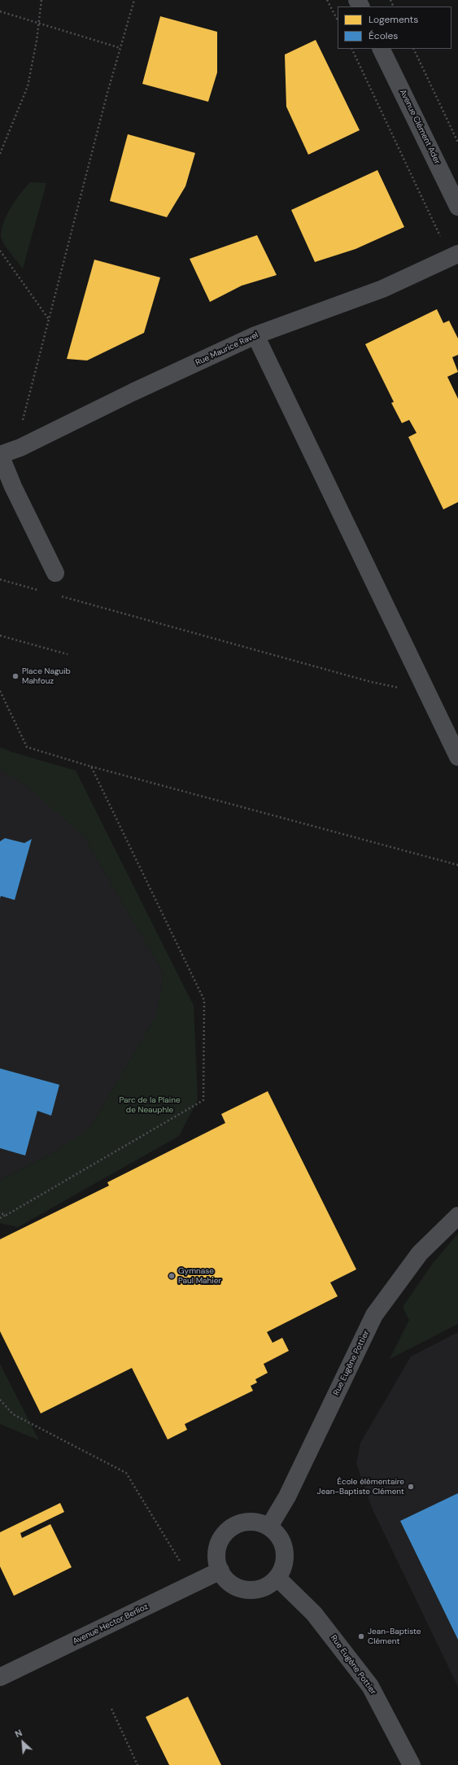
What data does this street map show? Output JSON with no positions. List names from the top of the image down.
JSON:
{
  "streets": {
    "street": [
      "Avenue Clément Ader",
      "Rue Maurice Ravel",
      "Rue Eugène Pottier",
      "Avenue Hector Berlioz"
    ]
  },
  "crossings": [
    ["Rue Eugène Pottier", "Avenue Hector Berlioz"]
  ],
  "parks": ["Parc de la Plaine de Neauphle"],
  "places": [
    "Place Naguib Mahfouz",
    "Gymnase Paul Mahier",
    "École élémentaire Jean-Baptiste Clément",
    "Jean-Baptiste Clément"
  ],
  "legend": ["Logements", "Écoles"],
  "north": "top left"
}
